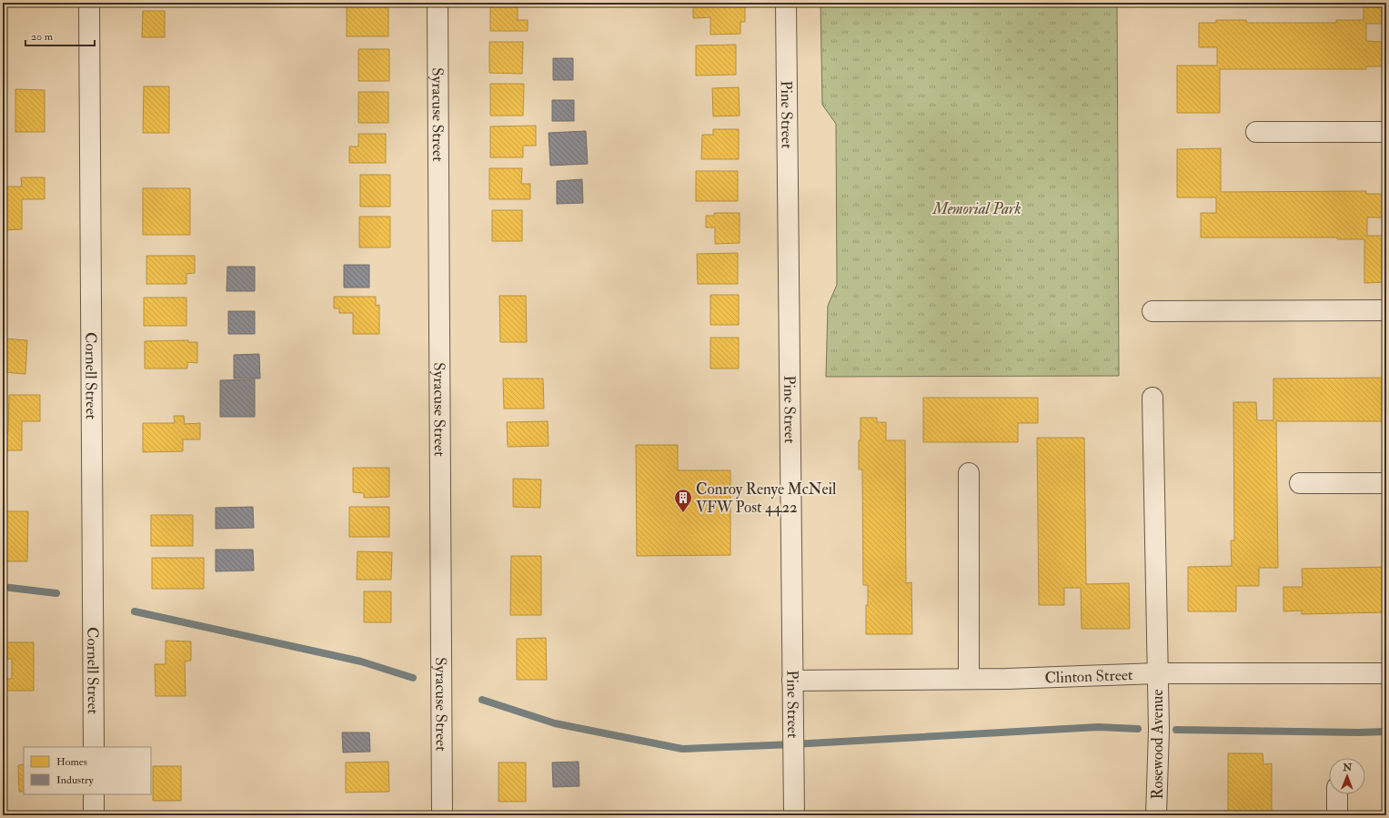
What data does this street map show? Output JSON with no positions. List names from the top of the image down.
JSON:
{
  "streets": {
    "street": [
      "Syracuse Street",
      "Pine Street",
      "Cornell Street",
      "Clinton Street",
      "Rosewood Avenue"
    ]
  },
  "crossings": [
    ["Pine Street", "Clinton Street"],
    ["Clinton Street", "Rosewood Avenue"]
  ],
  "parks": ["Memorial Park"],
  "places": {
    "building": ["Conroy Renye McNeil VFW Post 4422"]
  },
  "legend": ["Homes", "Industry"],
  "scale_bar": "20 m",
  "north": "top"
}
